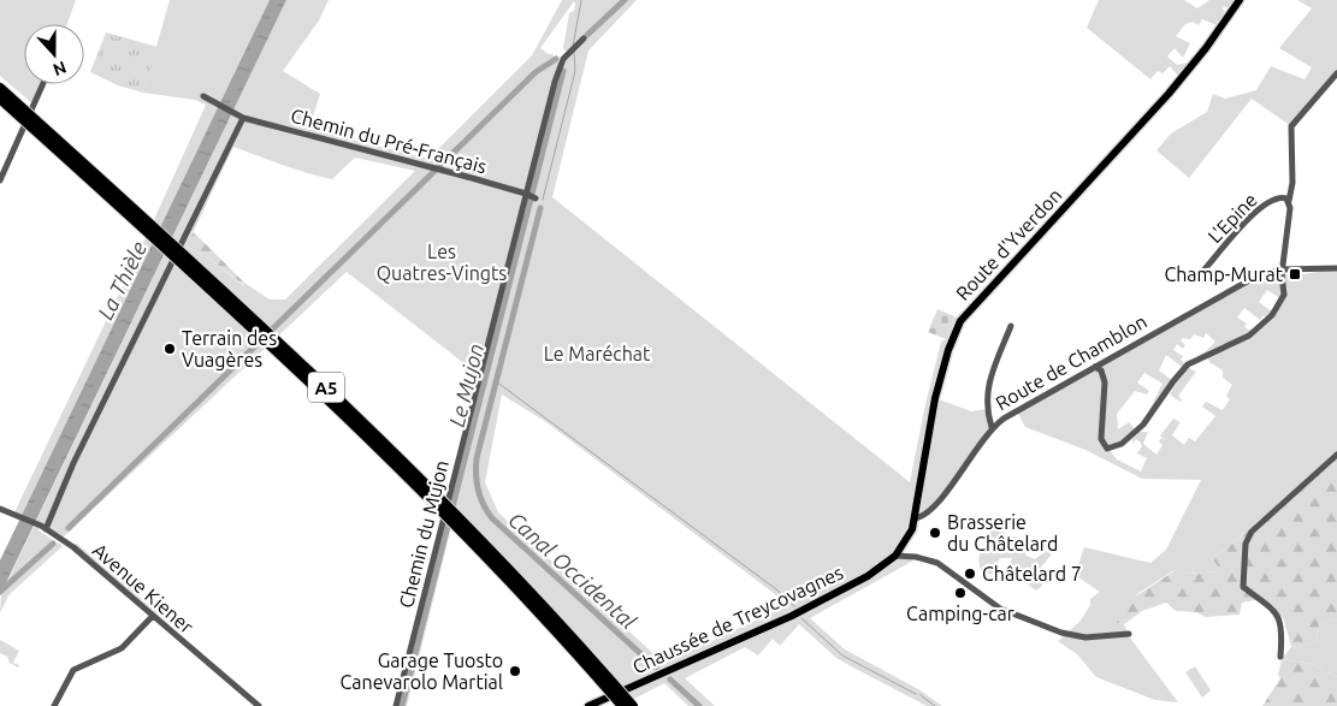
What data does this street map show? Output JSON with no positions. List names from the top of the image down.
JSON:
{
  "streets": {
    "highway": ["A5"],
    "main road": ["Route d'Yverdon", "Route de Chamblon", "Chaussée de Treycovagnes"],
    "street": [
      "Chemin du Pré-Français",
      "L'Epine",
      "Chemin du Mujon",
      "Avenue Kiener"
    ]
  },
  "crossings": [
    ["Chemin du Pré-Français", "Chemin du Mujon"],
    ["L'Epine", "Route de Chamblon"],
    ["Route d'Yverdon", "Route de Chamblon"],
    ["Route de Chamblon", "Chaussée de Treycovagnes"]
  ],
  "water": ["La Thièle", "Le Mujon", "Canal Occidental"],
  "parks": ["Les Quatres-Vingts", "Le Maréchat"],
  "places": {
    "transit": ["Champ-Murat"],
    "other": [
      "Terrain des Vuagères",
      "Brasserie du Châtelard",
      "Châtelard 7",
      "Camping-car",
      "Garage Tuosto Canevarolo Martial"
    ]
  },
  "north": "bottom"
}
